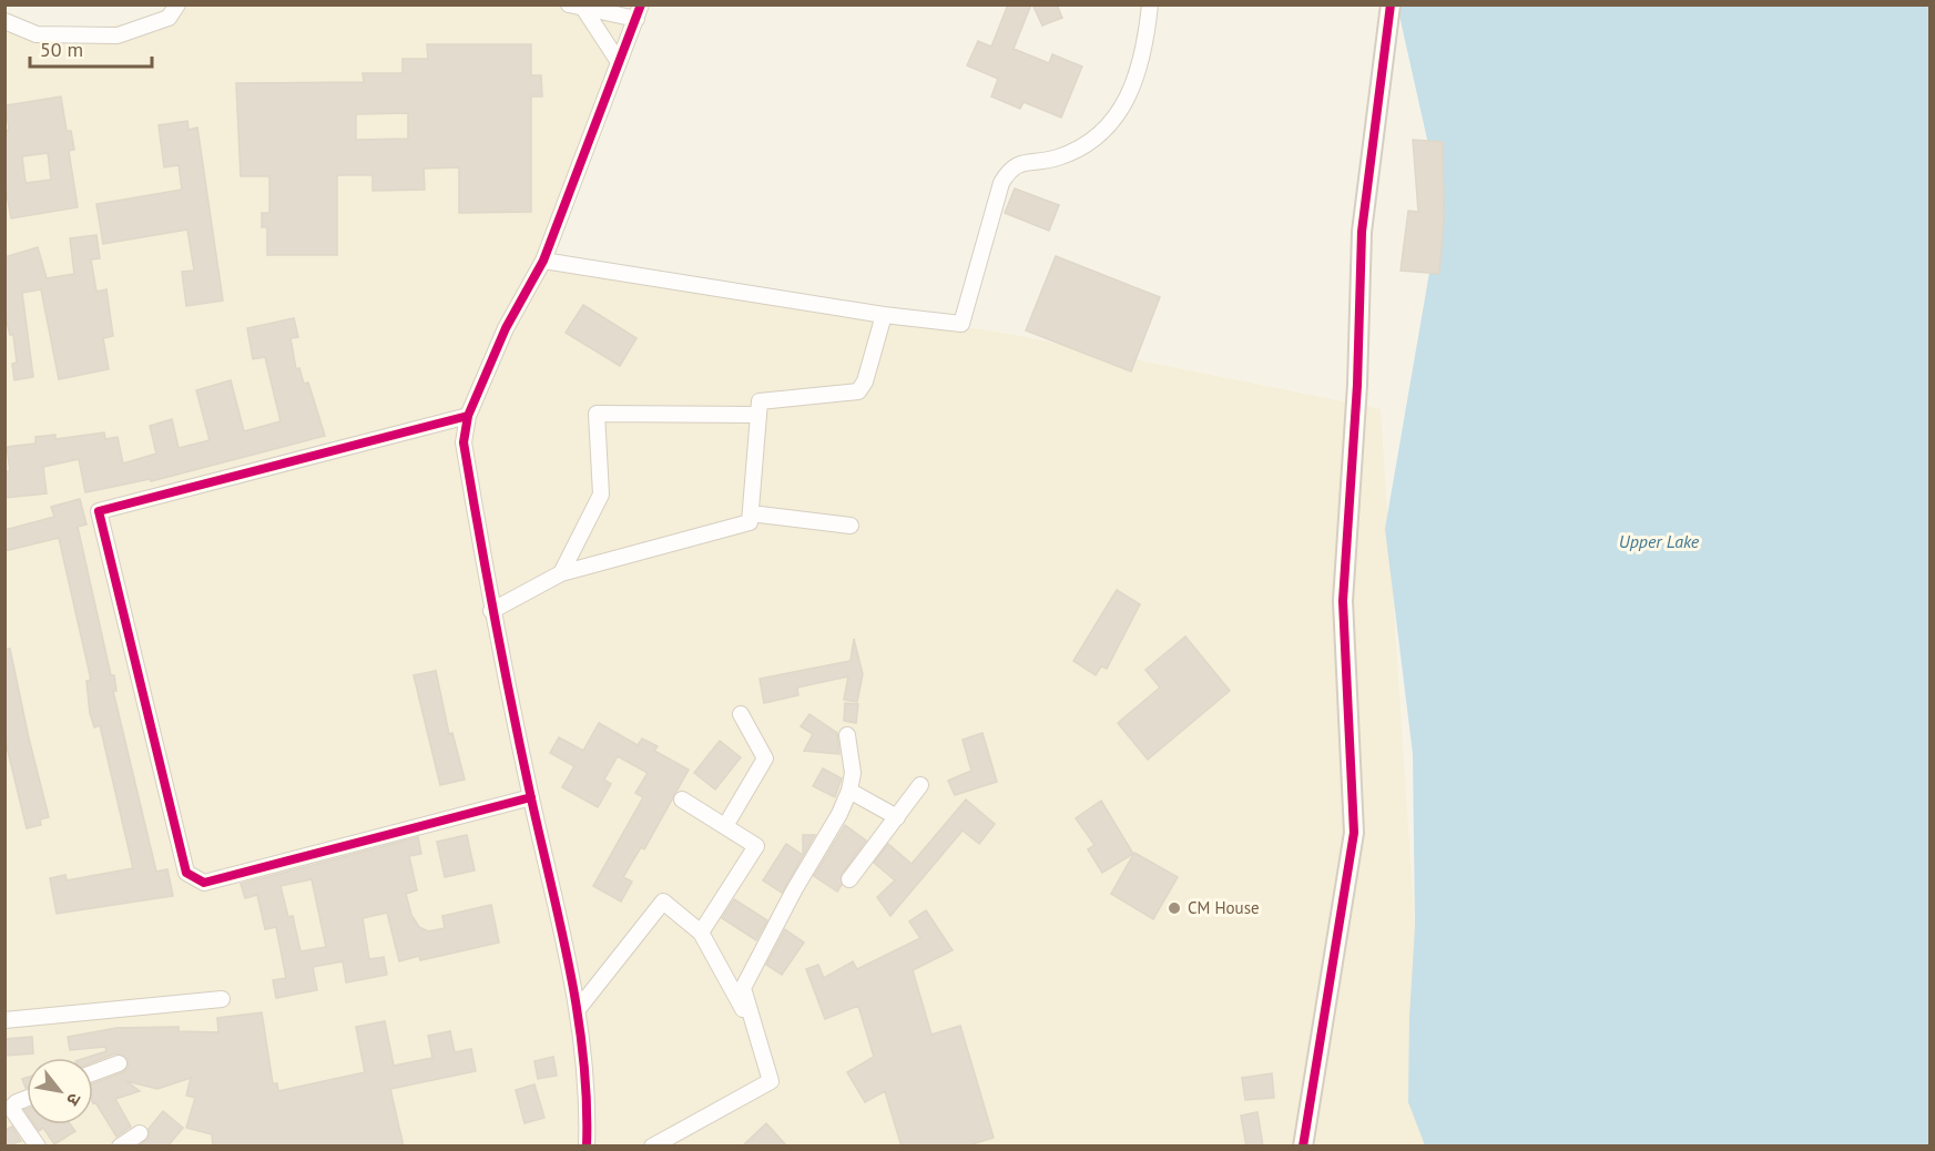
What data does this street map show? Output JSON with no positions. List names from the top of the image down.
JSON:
{
  "water": ["Upper Lake"],
  "places": ["CM House"],
  "scale_bar": "50 m",
  "north": "bottom right"
}
